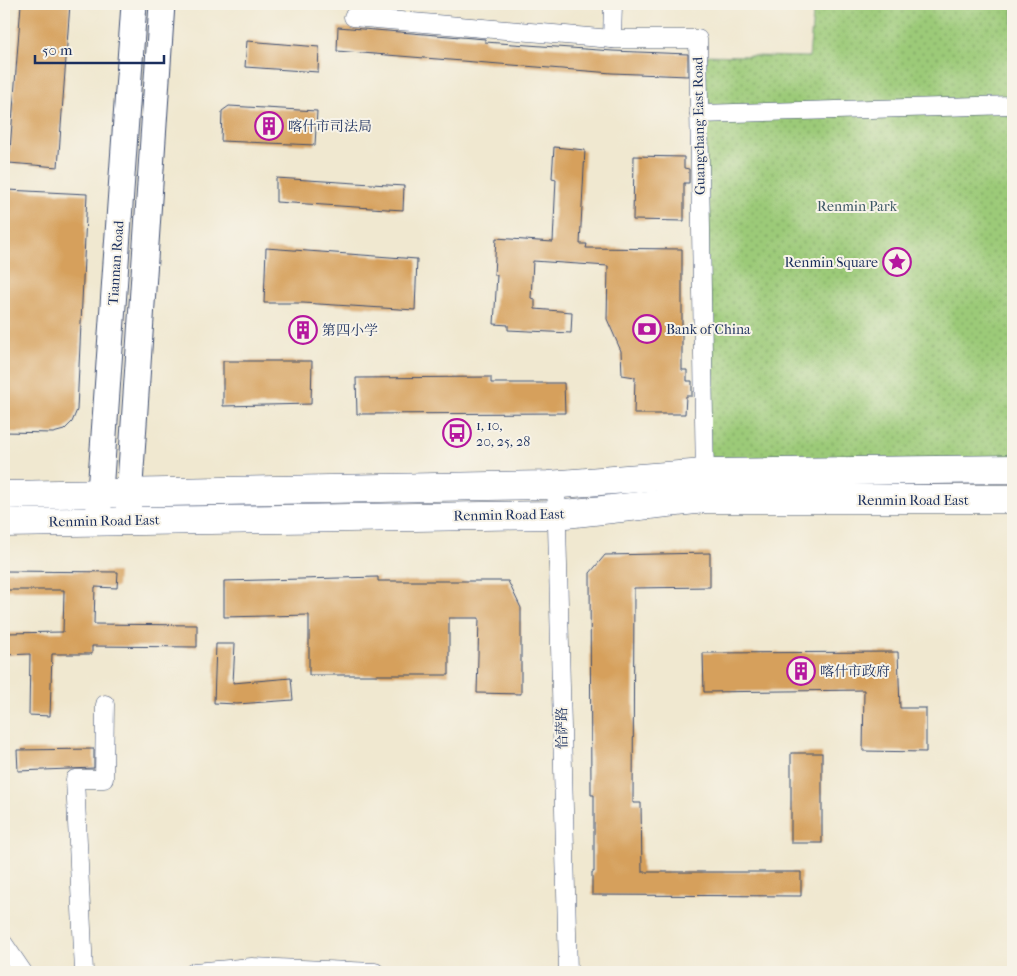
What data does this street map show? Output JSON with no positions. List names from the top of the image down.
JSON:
{
  "streets": {
    "main road": ["Renmin Road East"],
    "street": ["Guangchang East Road", "Tiannan Road", "恰萨路"]
  },
  "crossings": [
    ["Guangchang East Road", "Renmin Road East"],
    ["Tiannan Road", "Renmin Road East"],
    ["Renmin Road East", "恰萨路"]
  ],
  "parks": ["Renmin Park"],
  "places": {
    "building": ["喀什市司法局", "第四小学", "喀什市政府"],
    "place": ["Renmin Square"],
    "bank": ["Bank of China"],
    "bus stop": ["1, 10, 20, 25, 28"]
  },
  "scale_bar": "50 m"
}
